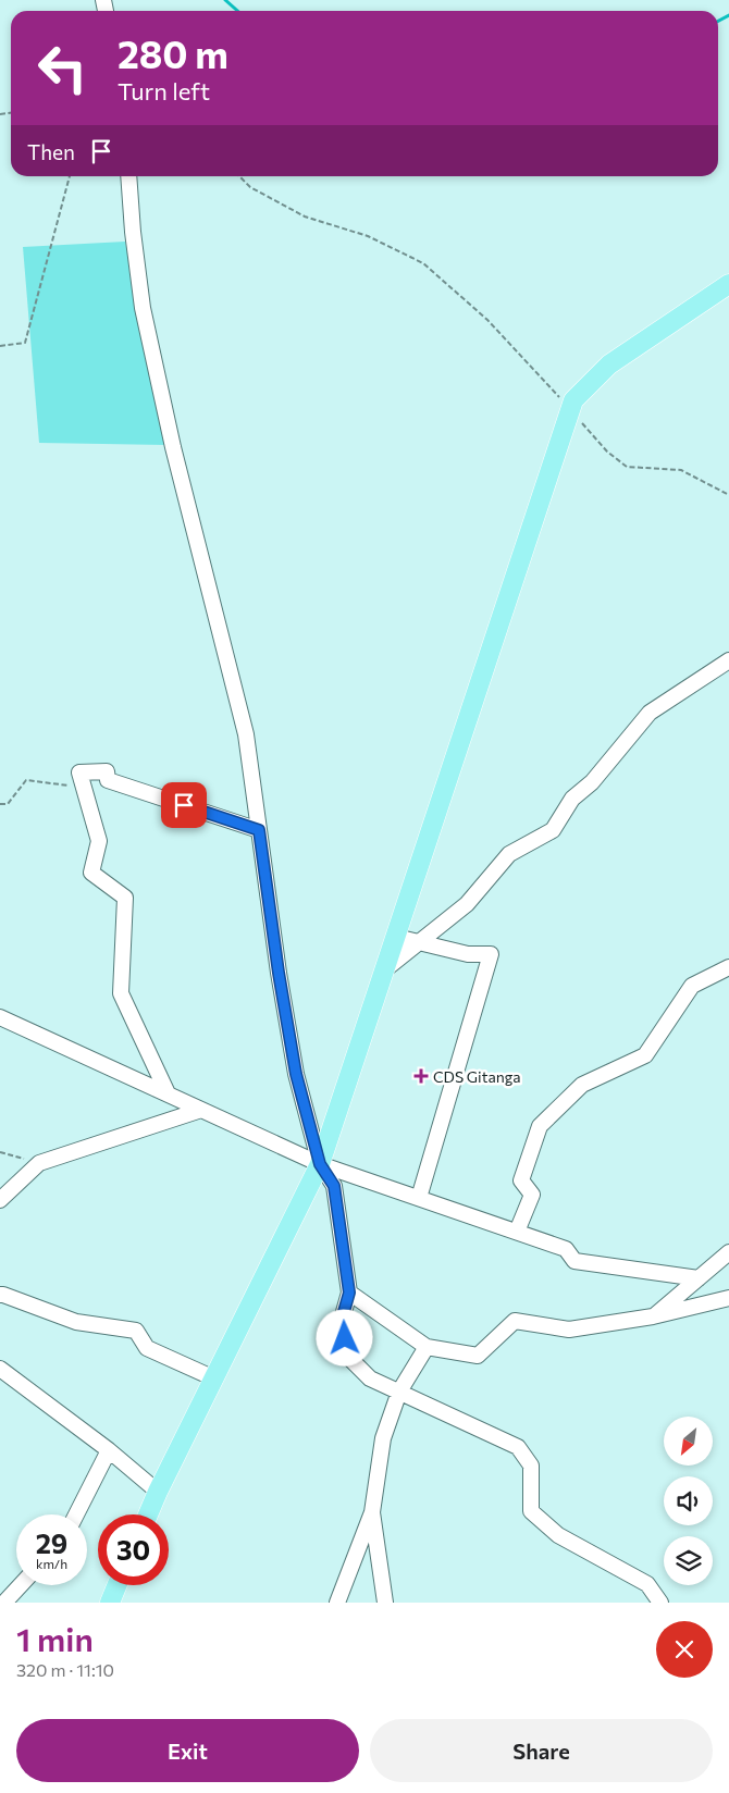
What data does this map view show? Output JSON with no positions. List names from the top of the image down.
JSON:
{
  "places": {
    "health": ["CDS Gitanga"]
  },
  "north": "bottom left",
  "page": {
    "turn": ["280 m", "Turn left"],
    "then": "Then",
    "speed": "29 km/h",
    "limit": "30",
    "heading": ["1 min", "320 m · 11:10"],
    "buttons": ["Exit", "Share"]
  }
}
